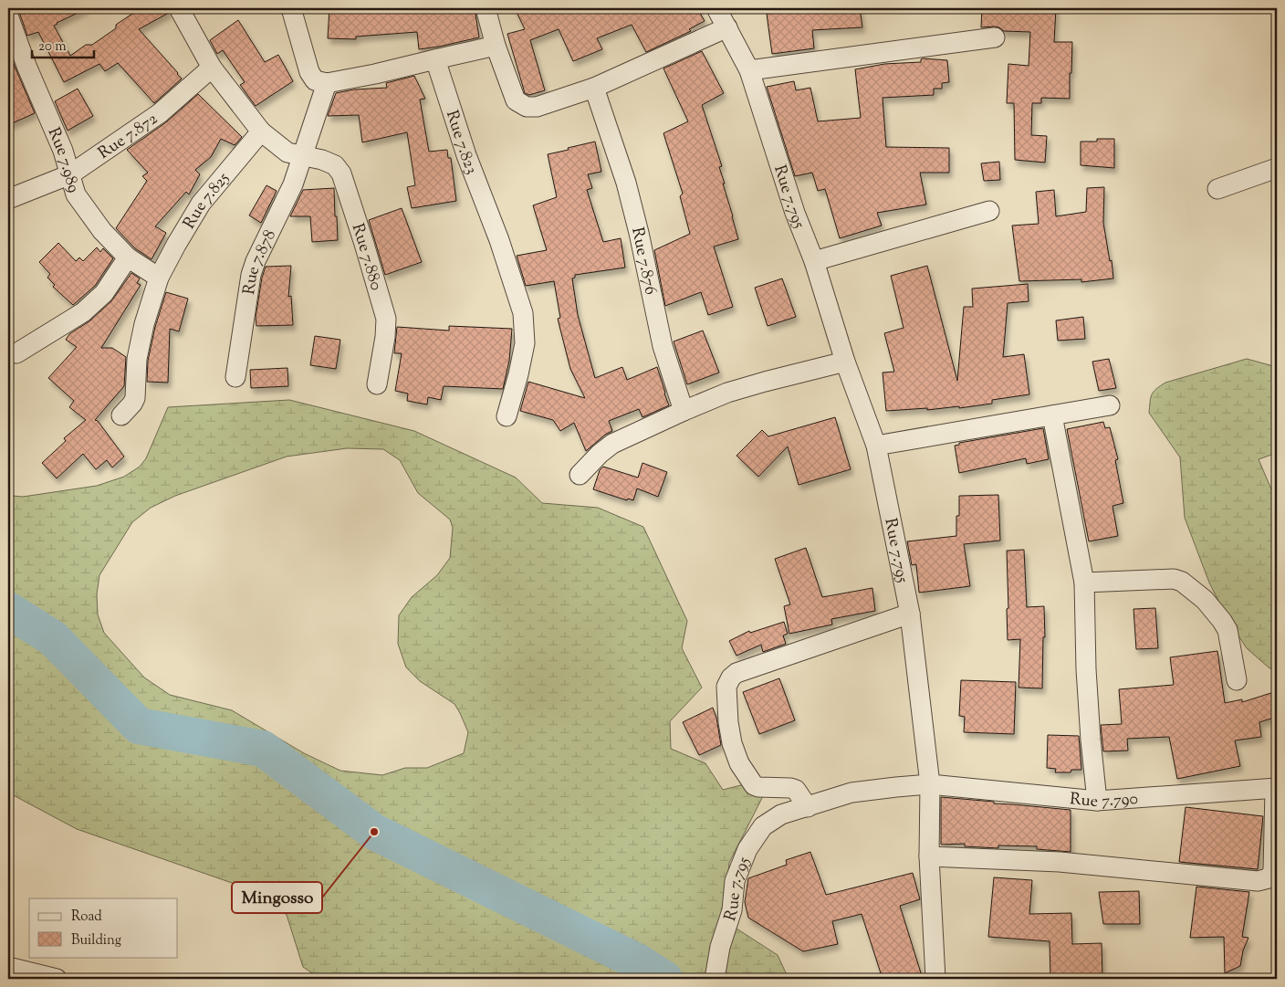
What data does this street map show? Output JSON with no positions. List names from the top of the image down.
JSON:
{
  "streets": {
    "street": [
      "Rue 7.872",
      "Rue 7.823",
      "Rue 7.989",
      "Rue 7.795",
      "Rue 7.825",
      "Rue 7.880",
      "Rue 7.876",
      "Rue 7.878",
      "Rue 7.790"
    ]
  },
  "crossings": [
    ["Rue 7.872", "Rue 7.989"],
    ["Rue 7.989", "Rue 7.825"],
    ["Rue 7.795", "Rue 7.790"],
    ["Rue 7.825", "Rue 7.880"],
    ["Rue 7.880", "Rue 7.878"]
  ],
  "places": ["Mingosso"],
  "legend": ["Road", "Building"],
  "scale_bar": "20 m"
}
